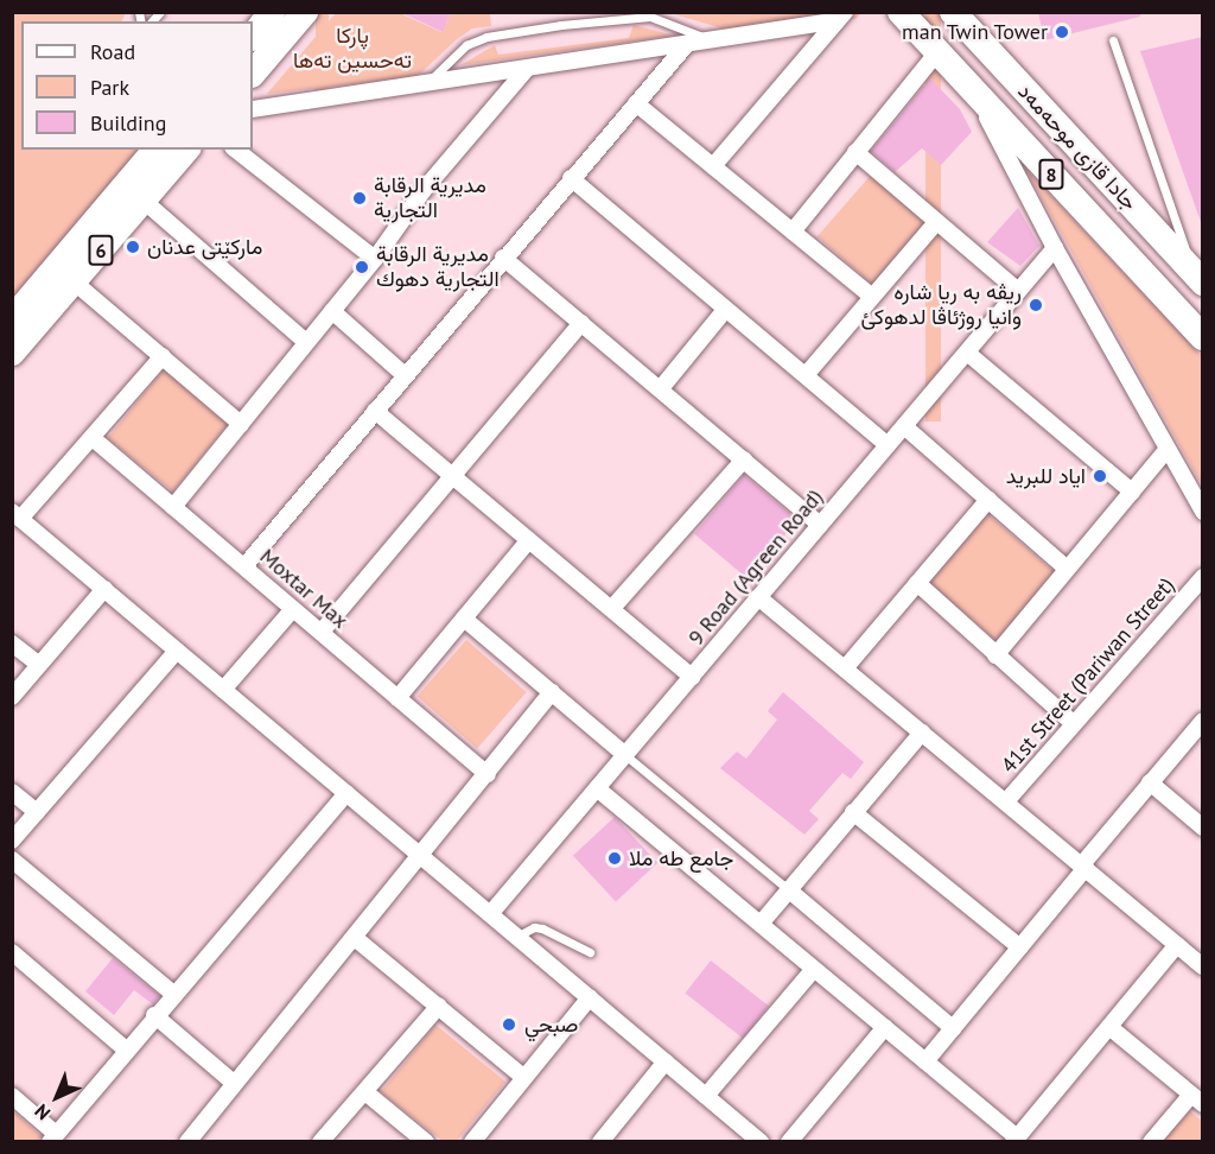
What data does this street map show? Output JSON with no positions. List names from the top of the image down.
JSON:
{
  "streets": {
    "main road": ["جادا قازی موحەمەد", "8", "6"],
    "street": ["9 Road (Agreen Road)", "Moxtar Max", "41st Street (Pariwan Street)"]
  },
  "parks": ["پارکا تەحسین تەها"],
  "places": [
    "man Twin Tower",
    "مديرية الرقابة التجارية",
    "مارکێتی عدنان",
    "مديرية الرقابة التجارية دهوك",
    "ريڤه به ريا شاره وانيا روژئاڤا لدهوكئ",
    "اياد للبريد",
    "جامع طه ملا",
    "صبحي"
  ],
  "legend": ["Road", "Park", "Building"],
  "north": "bottom left"
}
